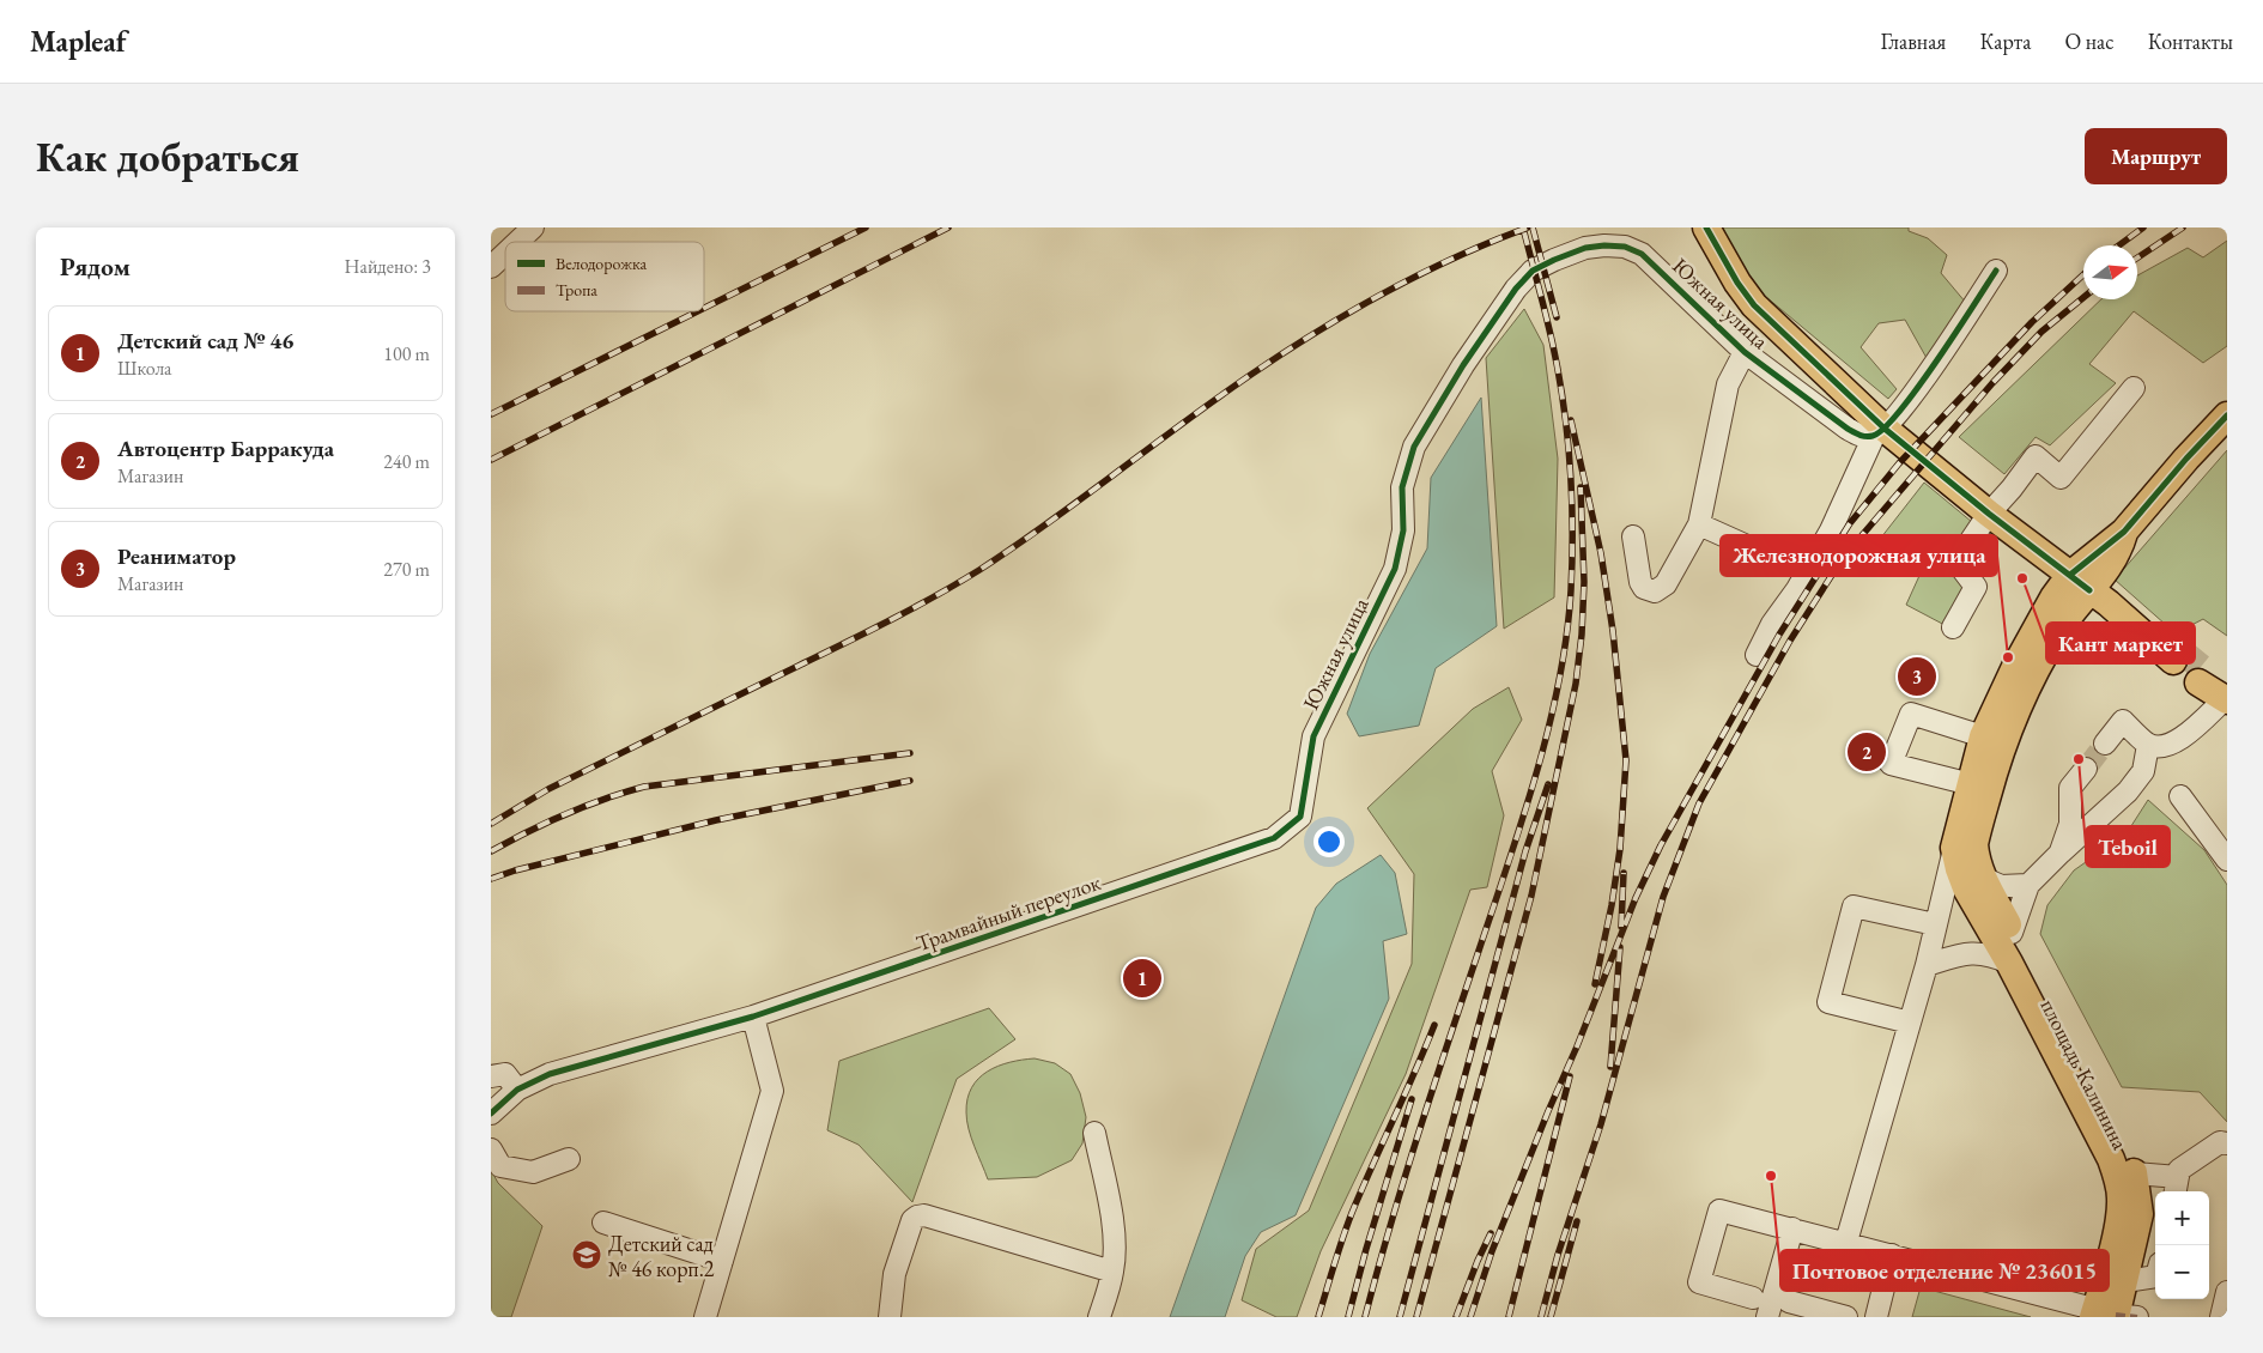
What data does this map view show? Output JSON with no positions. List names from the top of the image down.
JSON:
{
  "streets": {
    "main road": ["площадь Калинина"],
    "street": ["Южная улица", "Трамвайный переулок"]
  },
  "crossings": [
    ["Южная улица", "Трамвайный переулок"]
  ],
  "places": {
    "other": [
      "Кант маркет",
      "Железнодорожная улица",
      "Teboil",
      "Почтовое отделение № 236015"
    ],
    "school or university": ["Детский сад № 46 корп.2"]
  },
  "legend": ["Велодорожка", "Тропа"],
  "north": "right",
  "page": {
    "header": "Mapleaf",
    "nav": [
      "Главная",
      "Карта",
      "О нас",
      "Контакты"
    ],
    "buttons": "Маршрут",
    "title": "Как добраться",
    "heading": ["Рядом", "Найдено: 3"],
    "list": [
      {
        "mark": "1",
        "name": "Детский сад № 46",
        "note": "Школа",
        "value": "100 m"
      },
      {
        "mark": "2",
        "name": "Автоцентр Барракуда",
        "note": "Магазин",
        "value": "240 m"
      },
      {
        "mark": "3",
        "name": "Реаниматор",
        "note": "Магазин",
        "value": "270 m"
      }
    ],
    "pins": ["3", "2", "1"],
    "map_buttons": ["+", "−"]
  }
}
